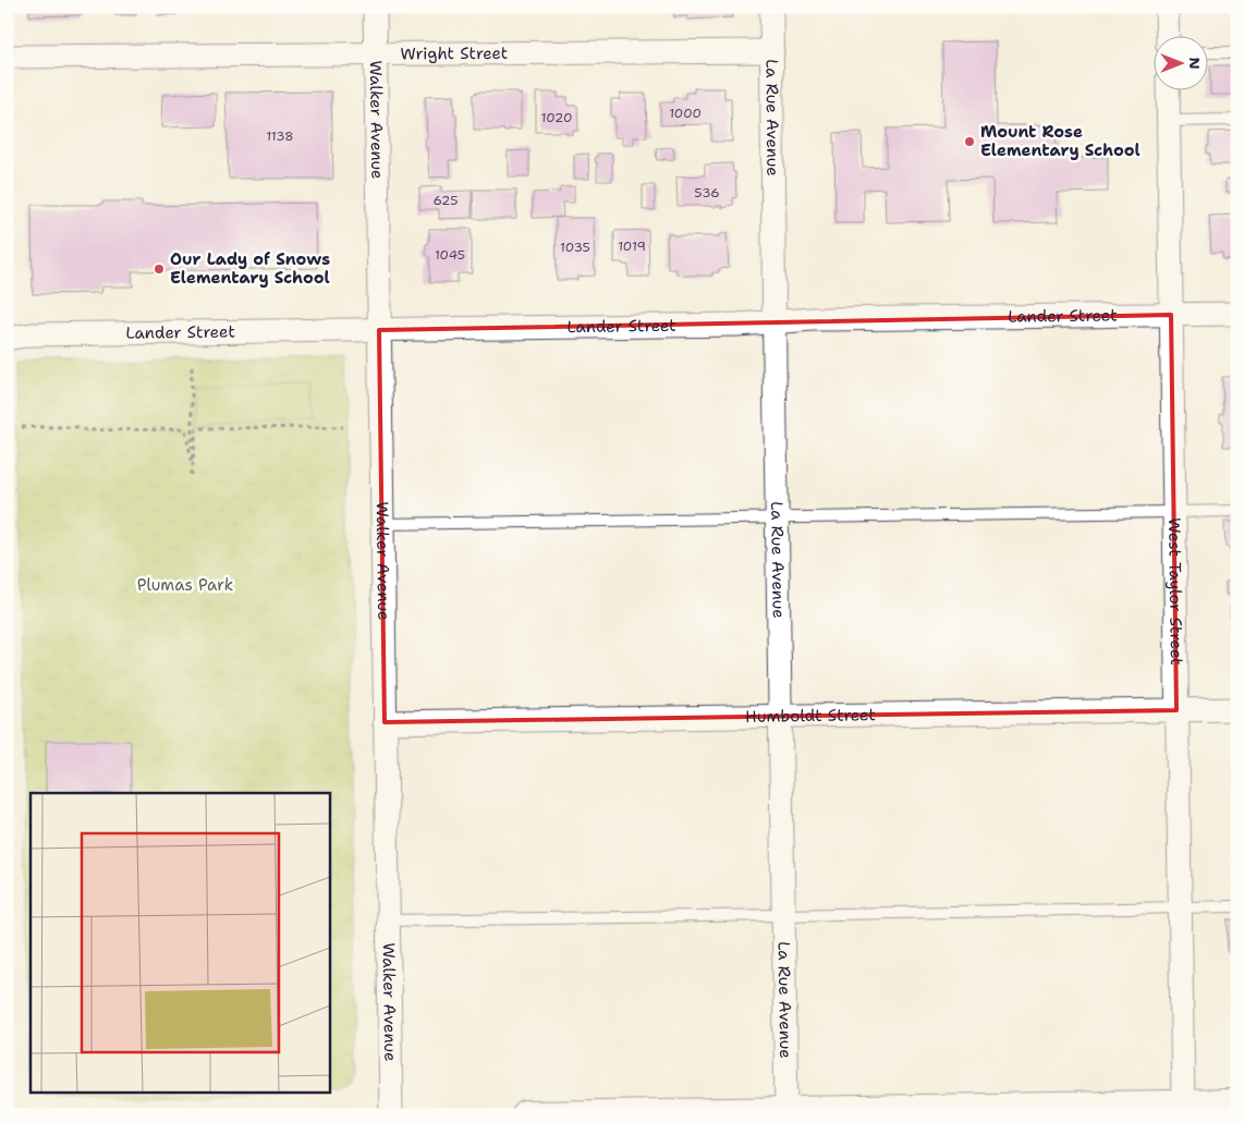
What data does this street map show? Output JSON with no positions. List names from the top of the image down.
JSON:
{
  "streets": {
    "street": [
      "Wright Street",
      "La Rue Avenue",
      "Walker Avenue",
      "Lander Street",
      "West Taylor Street",
      "Humboldt Street"
    ]
  },
  "crossings": [
    ["Wright Street", "La Rue Avenue"],
    ["Wright Street", "Walker Avenue"],
    ["La Rue Avenue", "Lander Street"],
    ["La Rue Avenue", "Humboldt Street"],
    ["Walker Avenue", "Lander Street"],
    ["Walker Avenue", "Humboldt Street"],
    ["Lander Street", "West Taylor Street"],
    ["West Taylor Street", "Humboldt Street"]
  ],
  "parks": ["Plumas Park"],
  "places": ["Mount Rose Elementary School", "Our Lady of Snows Elementary School"],
  "house_numbers": [
    "1000",
    "1020",
    "1138",
    "536",
    "625",
    "1019",
    "1035",
    "1045"
  ],
  "north": "right"
}
